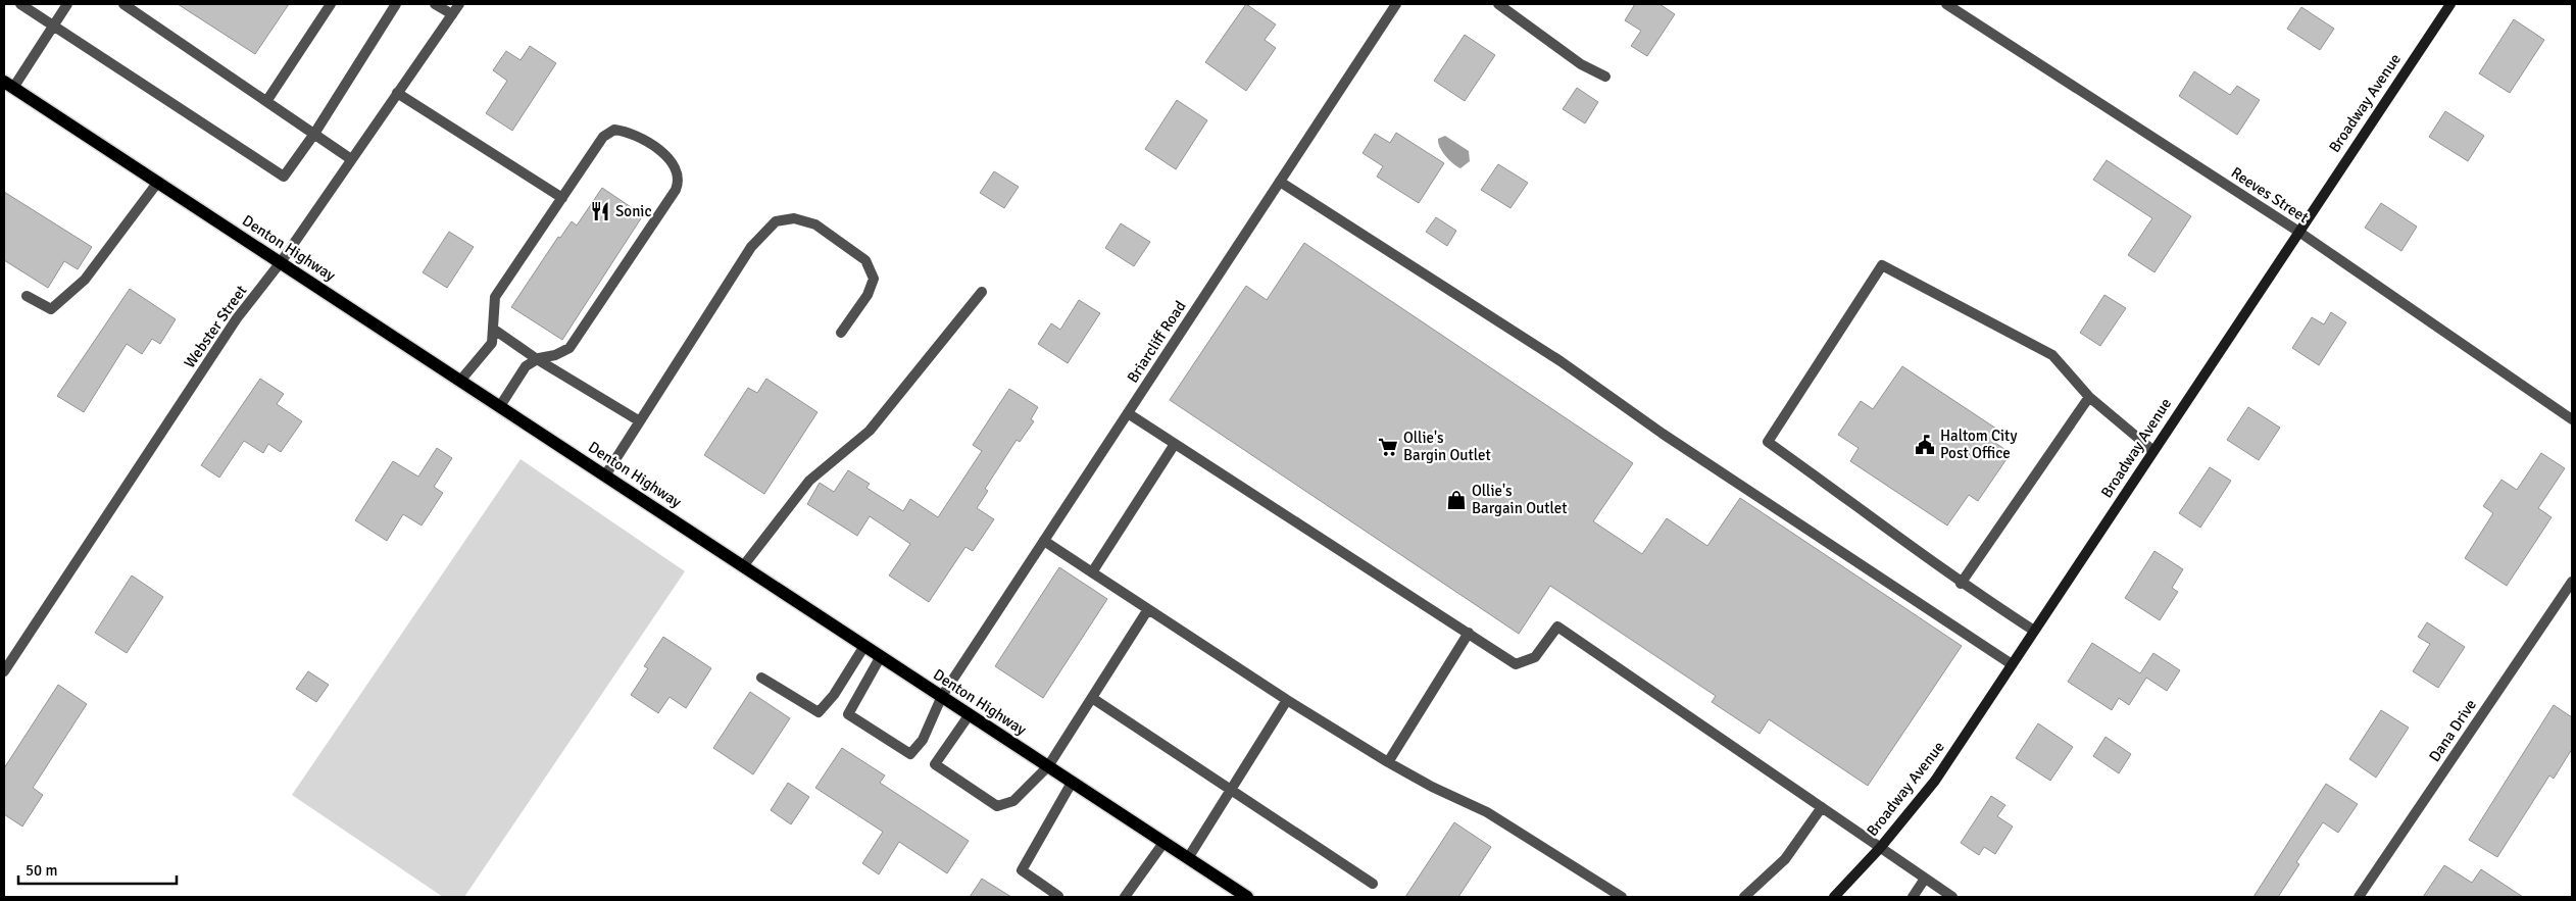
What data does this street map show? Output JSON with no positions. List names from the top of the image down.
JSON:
{
  "streets": {
    "main road": ["Broadway Avenue", "Denton Highway"],
    "street": [
      "Reeves Street",
      "Webster Street",
      "Briarcliff Road",
      "Dana Drive"
    ]
  },
  "crossings": [
    ["Broadway Avenue", "Reeves Street"],
    ["Denton Highway", "Webster Street"],
    ["Denton Highway", "Briarcliff Road"]
  ],
  "places": {
    "restaurant": ["Sonic"],
    "public building": ["Haltom City Post Office"],
    "supermarket": ["Ollie's Bargin Outlet"],
    "shop": ["Ollie's Bargain Outlet"]
  },
  "scale_bar": "50 m"
}
